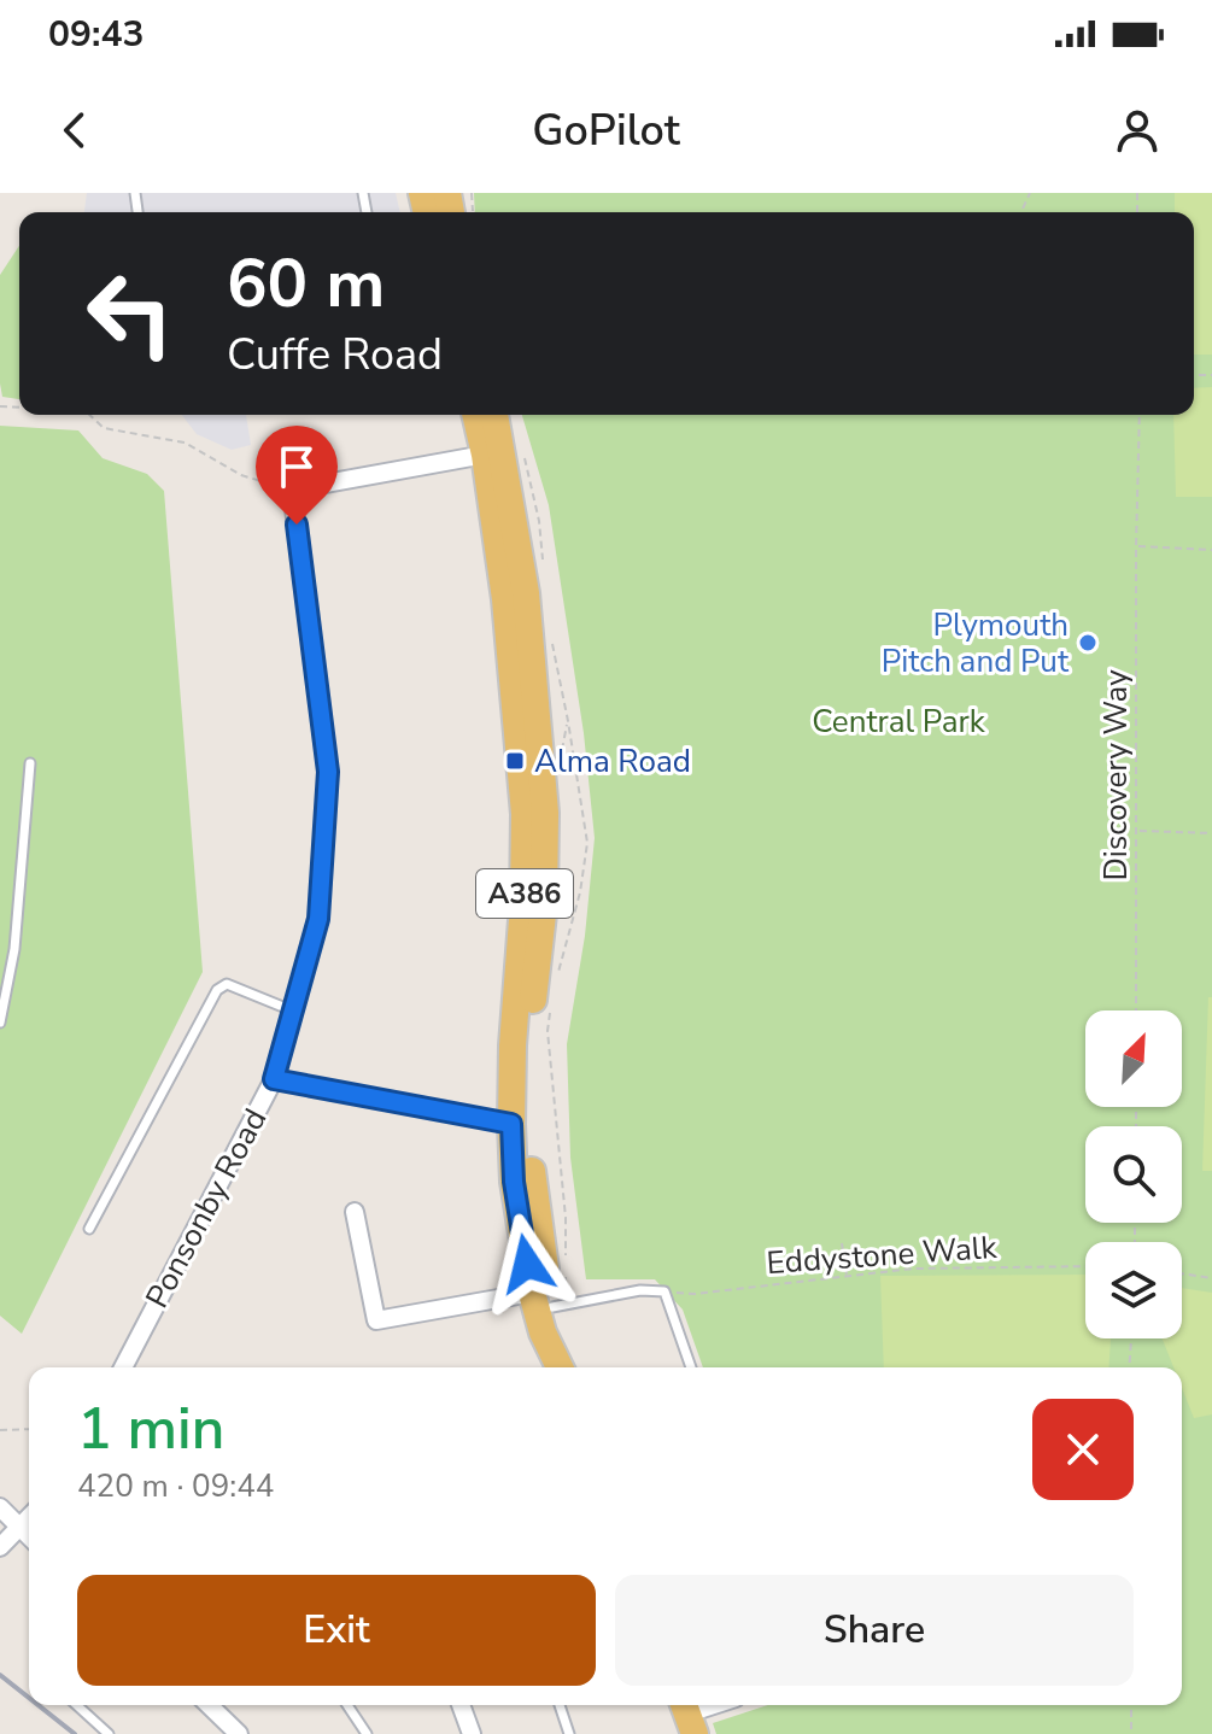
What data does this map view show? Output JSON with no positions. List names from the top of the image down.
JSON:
{
  "streets": {
    "main road": ["A386"],
    "street": ["Ponsonby Road"],
    "path": ["Discovery Way", "Eddystone Walk"]
  },
  "parks": ["Central Park"],
  "places": {
    "other": ["Plymouth Pitch and Put"],
    "transit": ["Alma Road"]
  },
  "north": "top right",
  "page": {
    "status": "09:43",
    "header": "GoPilot",
    "turn": ["60 m", "Cuffe Road"],
    "heading": ["1 min", "420 m · 09:44"],
    "buttons": ["Exit", "Share"]
  }
}
